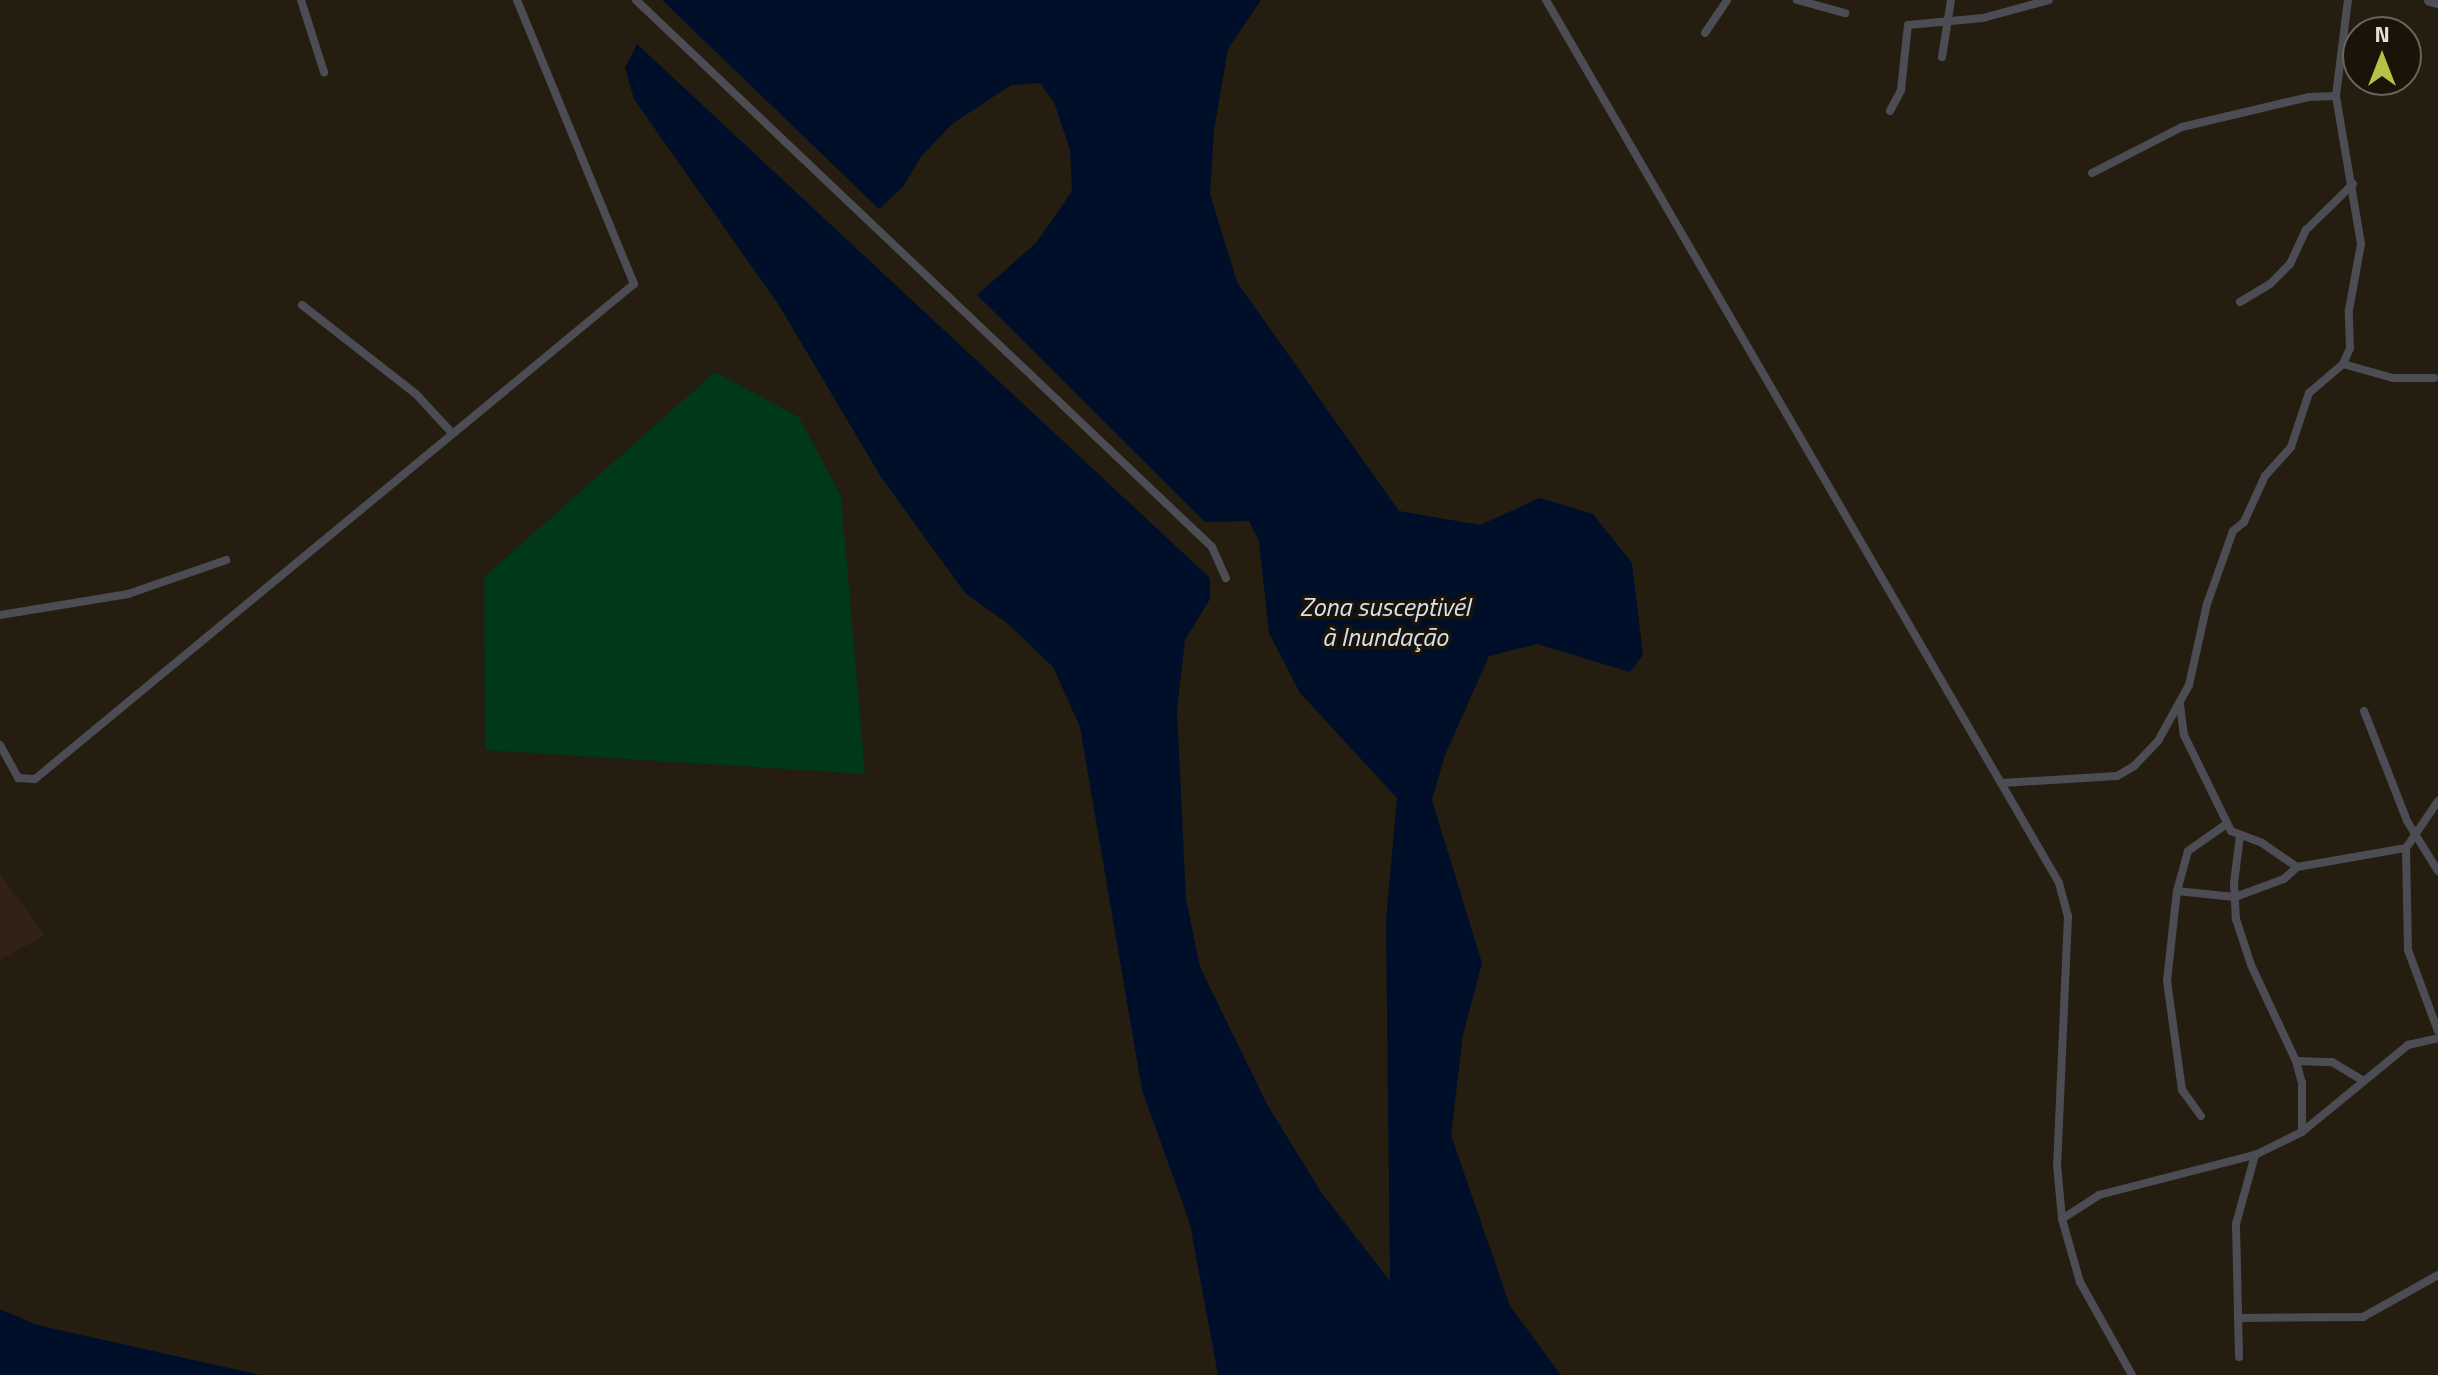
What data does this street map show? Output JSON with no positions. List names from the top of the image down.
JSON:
{
  "water": ["Zona susceptivél à Inundação"],
  "north": "top"
}
